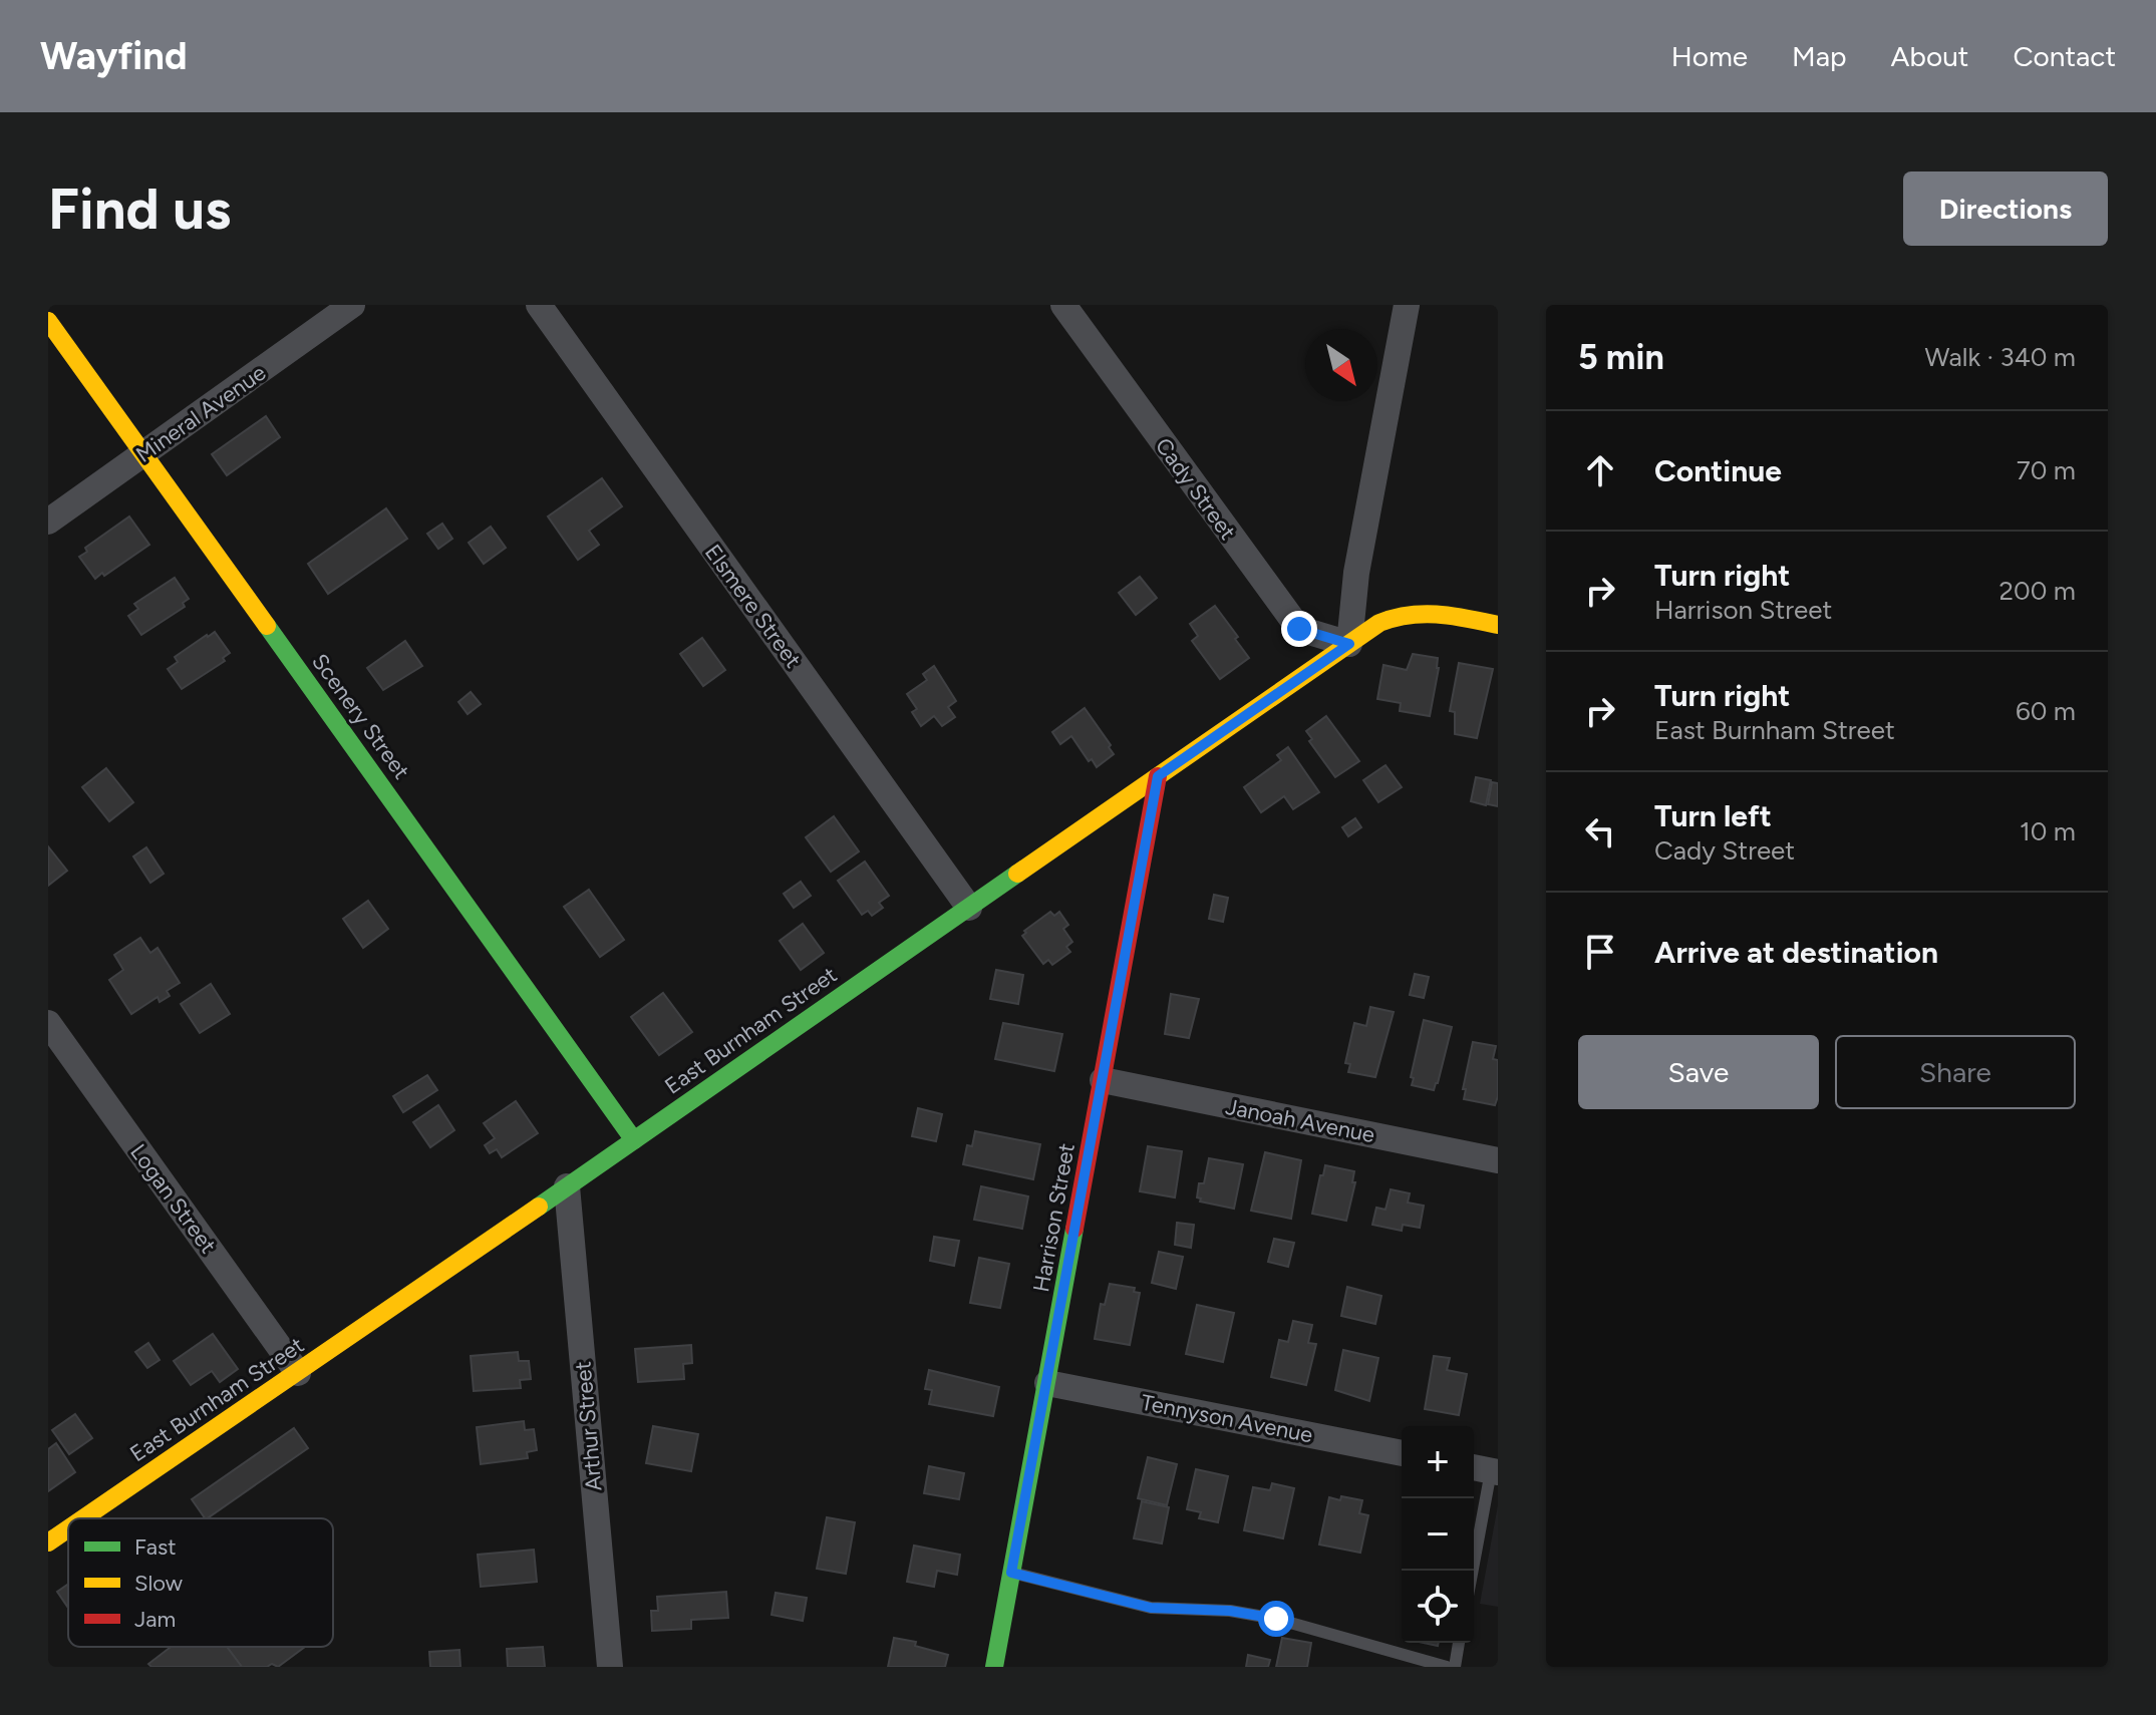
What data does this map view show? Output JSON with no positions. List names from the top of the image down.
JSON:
{
  "streets": {
    "street": [
      "Mineral Avenue",
      "Cady Street",
      "Elsmere Street",
      "Scenery Street",
      "East Burnham Street",
      "Janoah Avenue",
      "Logan Street",
      "Harrison Street",
      "Tennyson Avenue",
      "Arthur Street"
    ]
  },
  "crossings": [
    ["Mineral Avenue", "Scenery Street"],
    ["Cady Street", "East Burnham Street"],
    ["Elsmere Street", "East Burnham Street"],
    ["Scenery Street", "East Burnham Street"],
    ["East Burnham Street", "Logan Street"],
    ["East Burnham Street", "Harrison Street"],
    ["East Burnham Street", "Arthur Street"],
    ["Janoah Avenue", "Harrison Street"],
    ["Harrison Street", "Tennyson Avenue"]
  ],
  "legend": ["Fast", "Slow", "Jam"],
  "north": "bottom right",
  "page": {
    "header": "Wayfind",
    "nav": [
      "Home",
      "Map",
      "About",
      "Contact"
    ],
    "buttons": [
      "Directions",
      ["Save", "Share"]
    ],
    "title": "Find us",
    "heading": ["5 min", "Walk · 340 m"],
    "list": [
      ["Continue", "70 m"],
      ["Turn right", "Harrison Street", "200 m"],
      ["Turn right", "East Burnham Street", "60 m"],
      ["Turn left", "Cady Street", "10 m"],
      "Arrive at destination"
    ],
    "map_buttons": ["+", "−"]
  }
}
